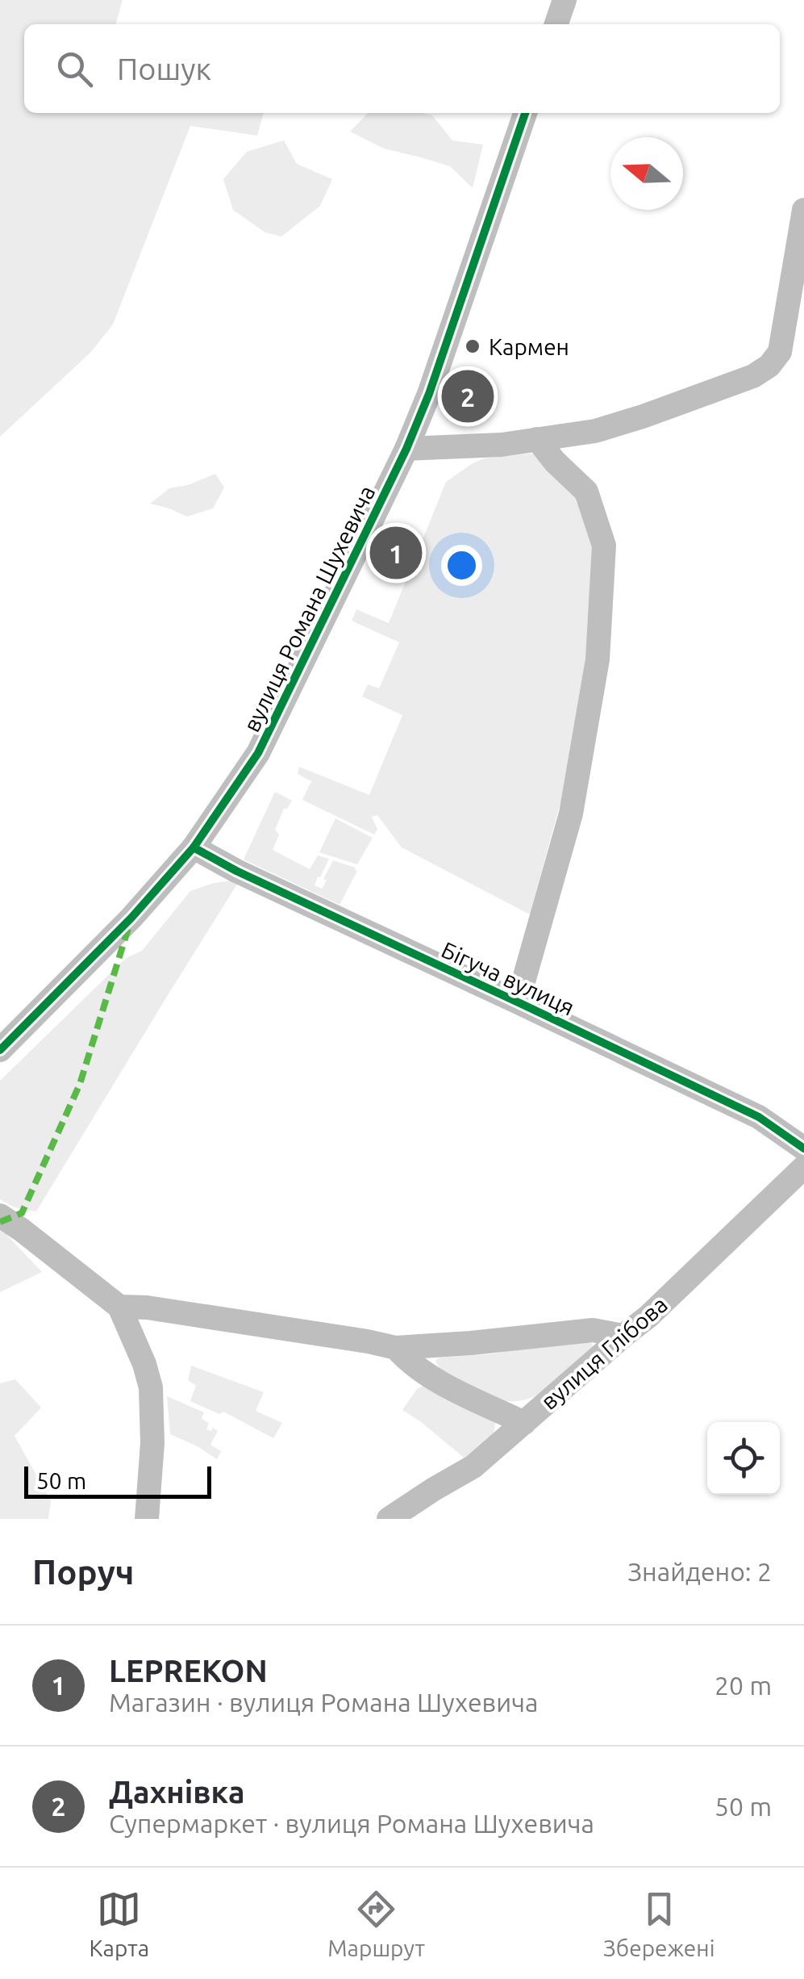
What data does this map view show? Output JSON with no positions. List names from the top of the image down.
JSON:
{
  "streets": {
    "street": ["вулиця Романа Шухевича", "Бігуча вулиця", "вулиця Глібова"]
  },
  "crossings": [
    ["вулиця Романа Шухевича", "Бігуча вулиця"]
  ],
  "places": ["Кармен"],
  "scale_bar": "50 m",
  "north": "left",
  "page": {
    "search": "Пошук",
    "pins": ["2", "1"],
    "scale": "50 m",
    "heading": ["Поруч", "Знайдено: 2"],
    "list": [
      {
        "mark": "1",
        "name": "LEPREKON",
        "note": "Магазин · вулиця Романа Шухевича",
        "value": "20 m"
      },
      {
        "mark": "2",
        "name": "Дахнівка",
        "note": "Супермаркет · вулиця Романа Шухевича",
        "value": "50 m"
      }
    ],
    "nav": ["Карта", "Маршрут", "Збережені"]
  }
}
